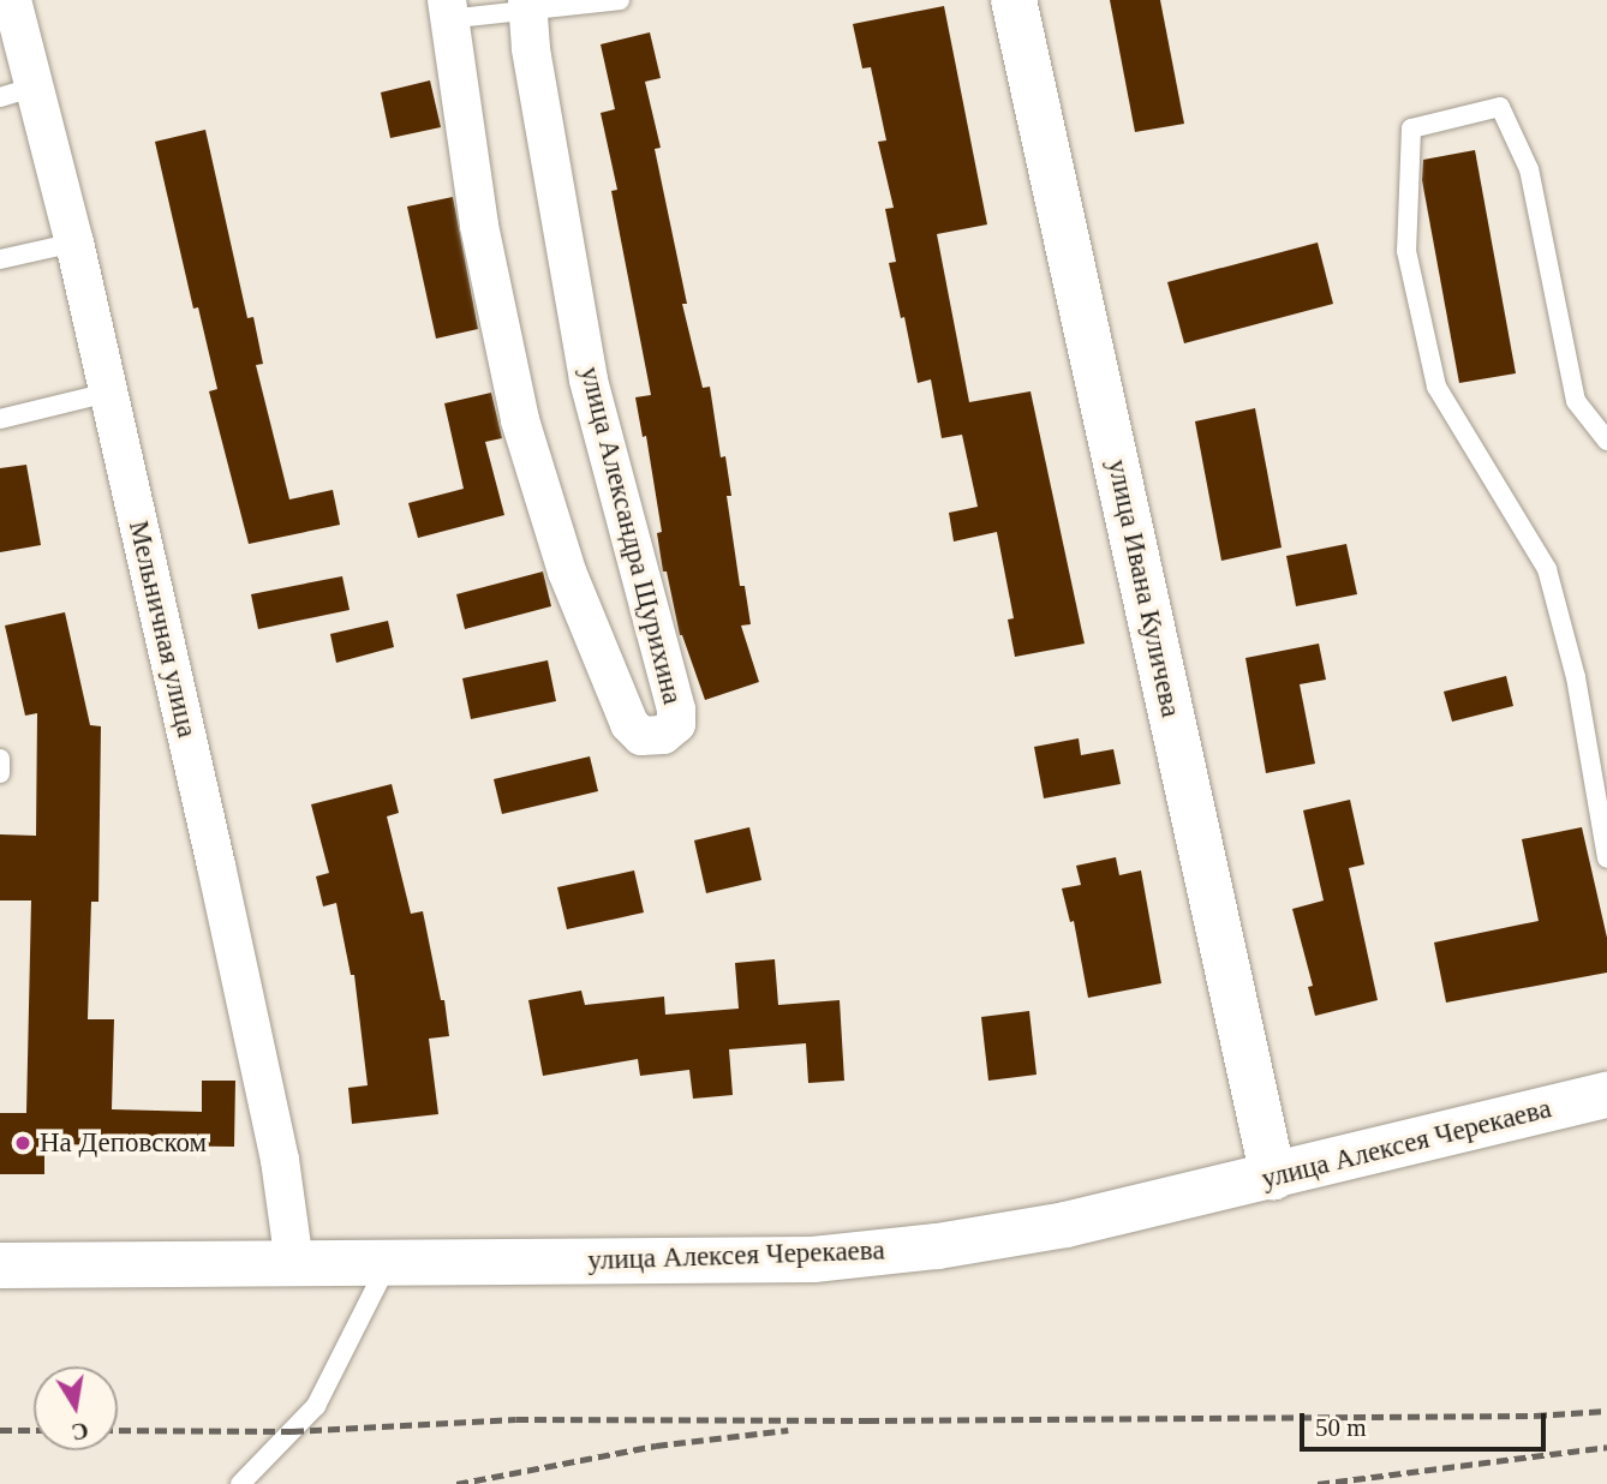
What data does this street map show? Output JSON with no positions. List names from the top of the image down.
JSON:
{
  "streets": {
    "street": [
      "улица Александра Щурихина",
      "улица Ивана Куличева",
      "Мельничная улица",
      "улица Алексея Черекаева"
    ]
  },
  "crossings": [
    ["улица Ивана Куличева", "улица Алексея Черекаева"],
    ["Мельничная улица", "улица Алексея Черекаева"]
  ],
  "places": ["На Деповском"],
  "scale_bar": "50 m",
  "north": "bottom"
}
